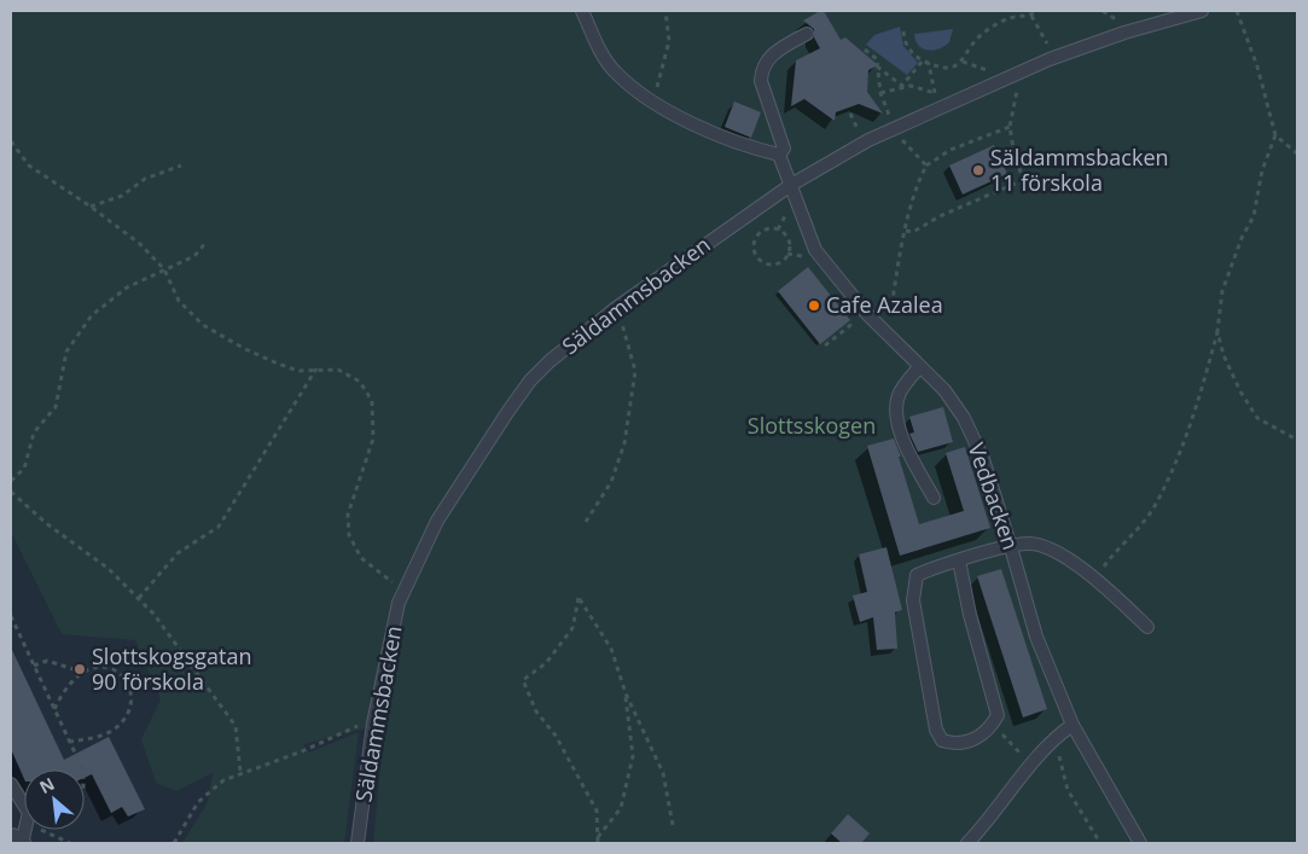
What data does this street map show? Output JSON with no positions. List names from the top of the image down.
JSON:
{
  "streets": {
    "lane": ["Säldammsbacken", "Vedbacken"]
  },
  "crossings": [
    ["Säldammsbacken", "Vedbacken"]
  ],
  "parks": ["Slottsskogen"],
  "places": ["Säldammsbacken 11 förskola", "Cafe Azalea", "Slottskogsgatan 90 förskola"],
  "north": "top left"
}
